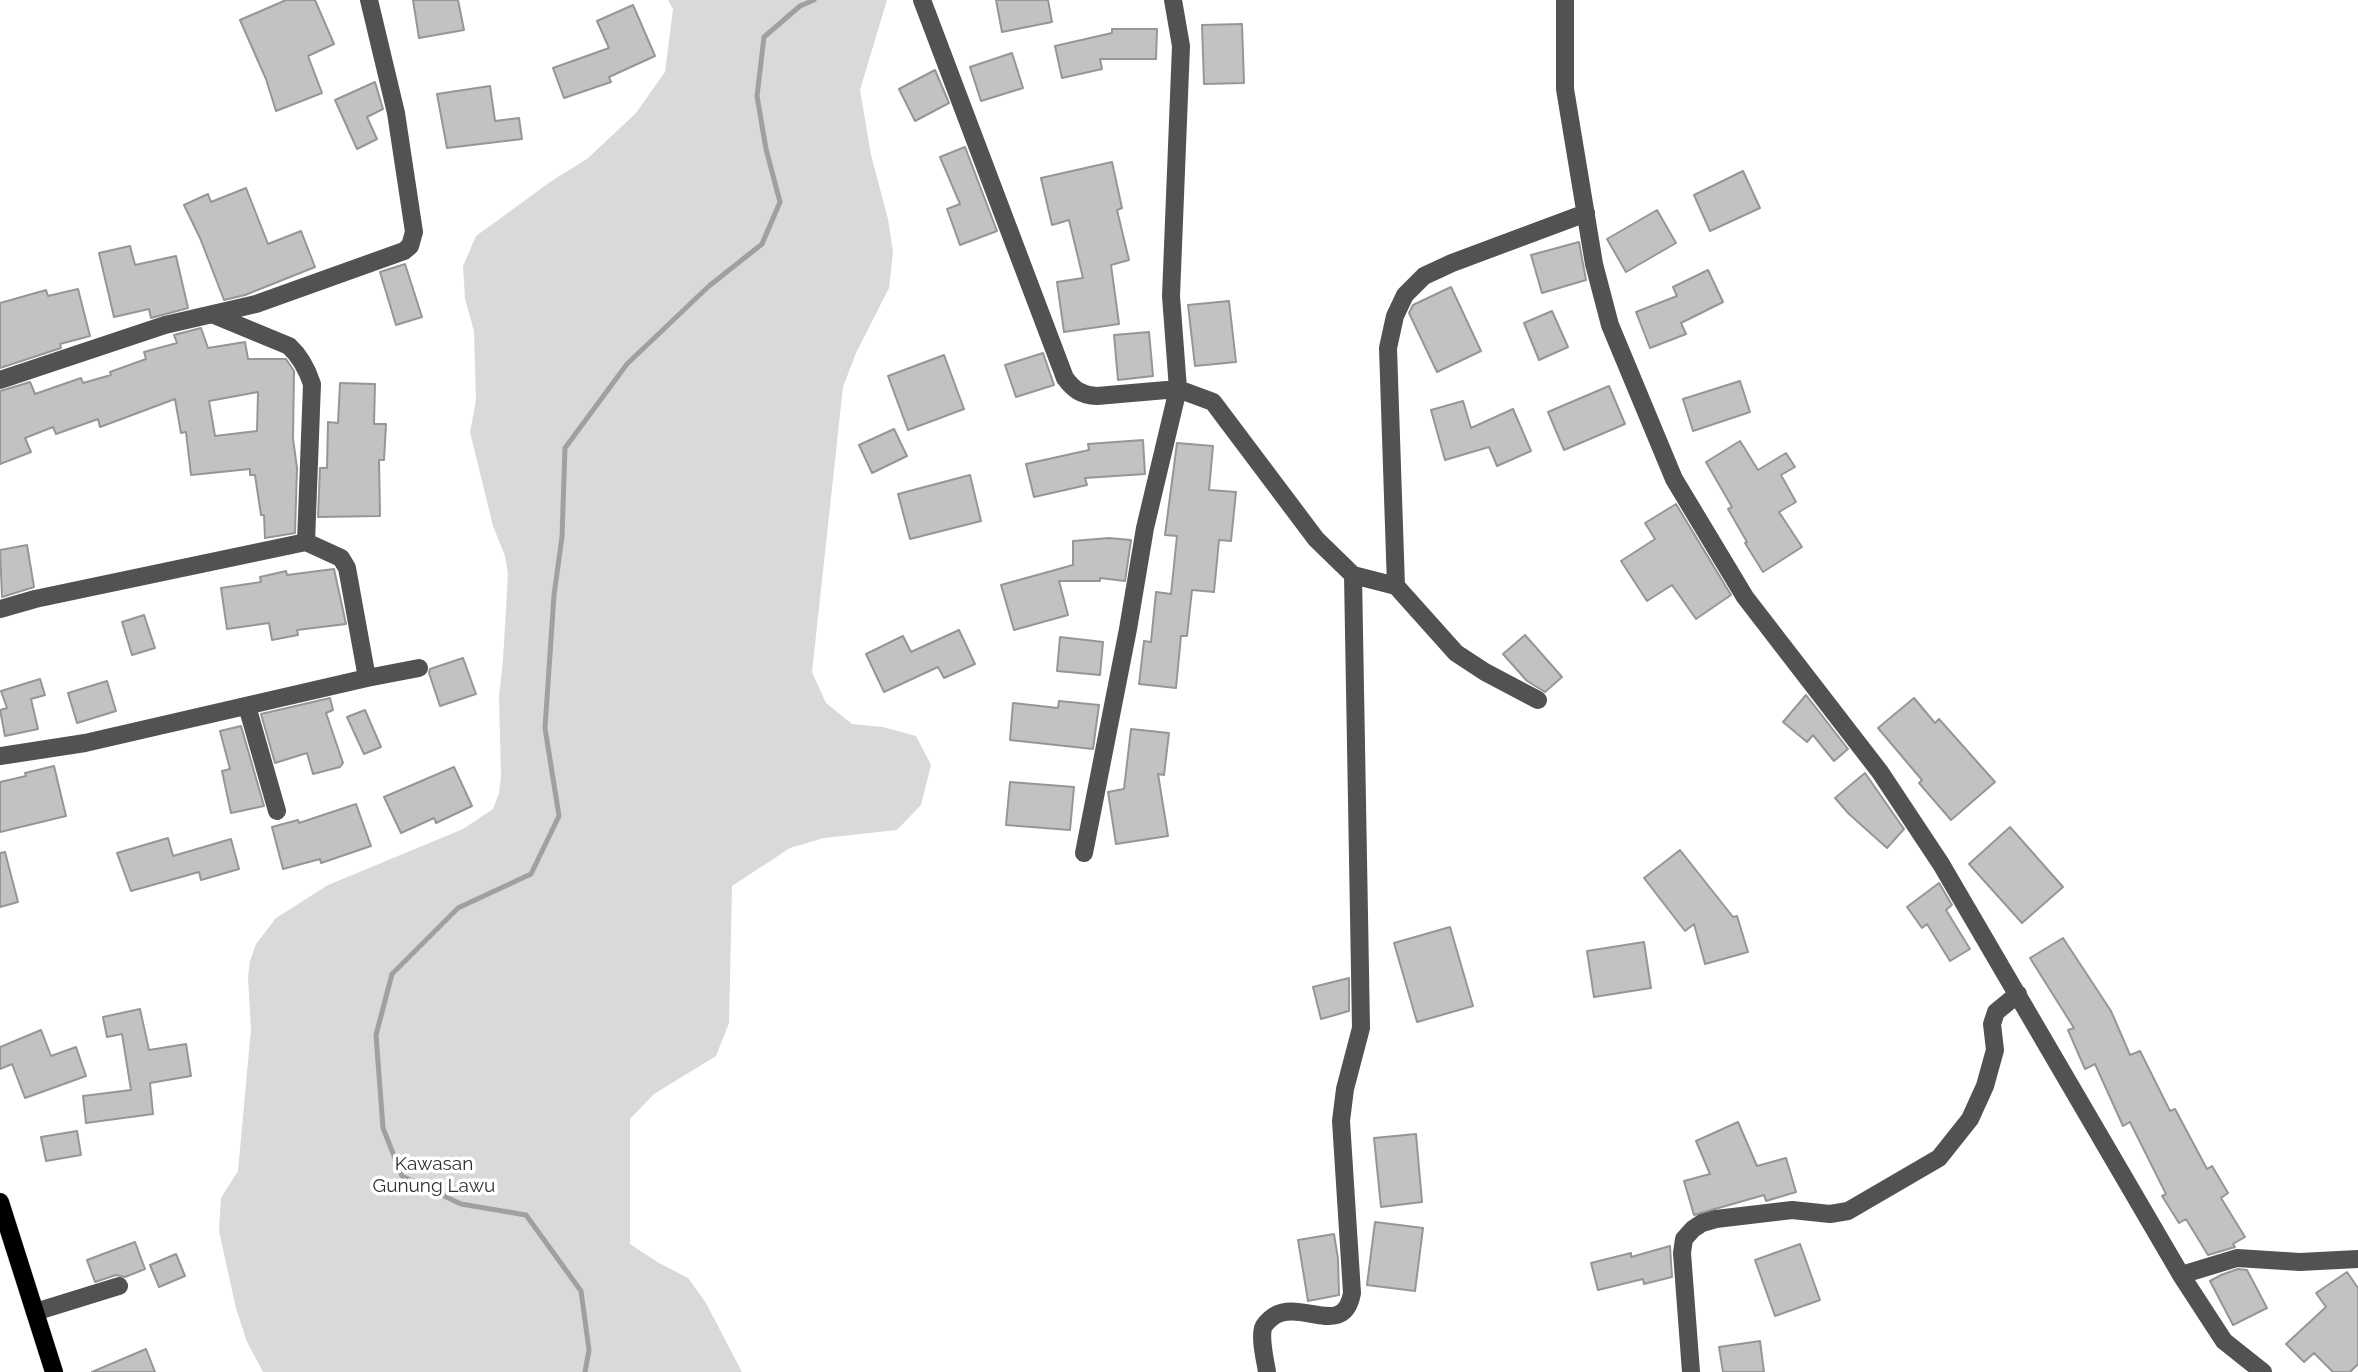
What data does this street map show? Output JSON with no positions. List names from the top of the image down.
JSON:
{
  "parks": ["Kawasan Gunung Lawu"]
}
